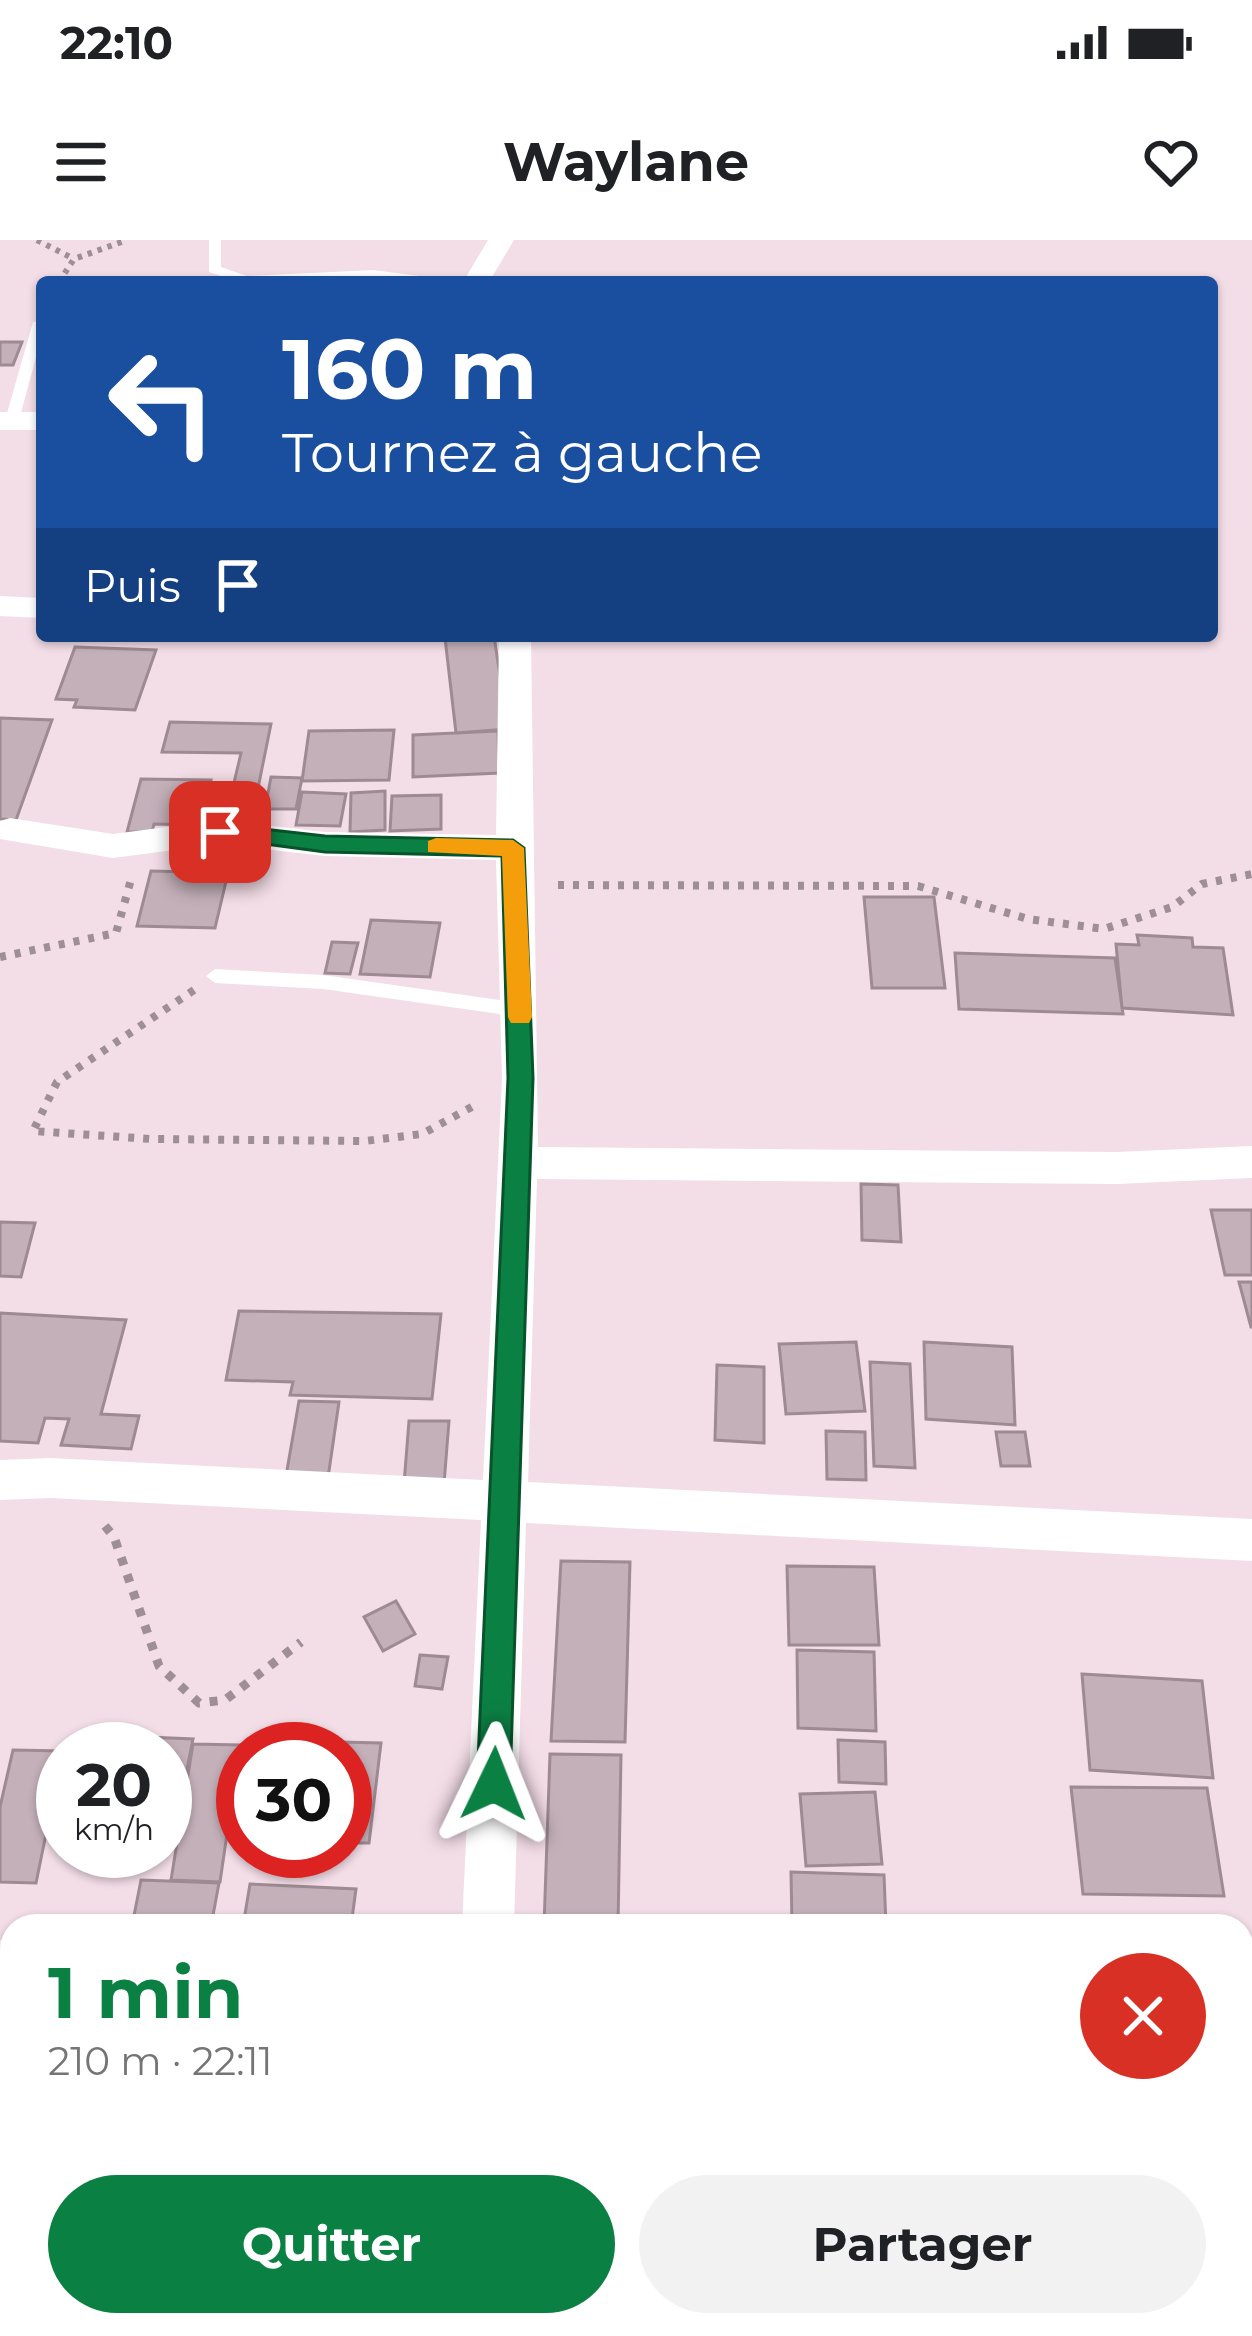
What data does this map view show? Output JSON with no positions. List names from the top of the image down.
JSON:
{
  "page": {
    "status": "22:10",
    "header": "Waylane",
    "turn": ["160 m", "Tournez à gauche"],
    "then": "Puis",
    "speed": "20 km/h",
    "limit": "30",
    "heading": ["1 min", "210 m · 22:11"],
    "buttons": ["Quitter", "Partager"]
  }
}
